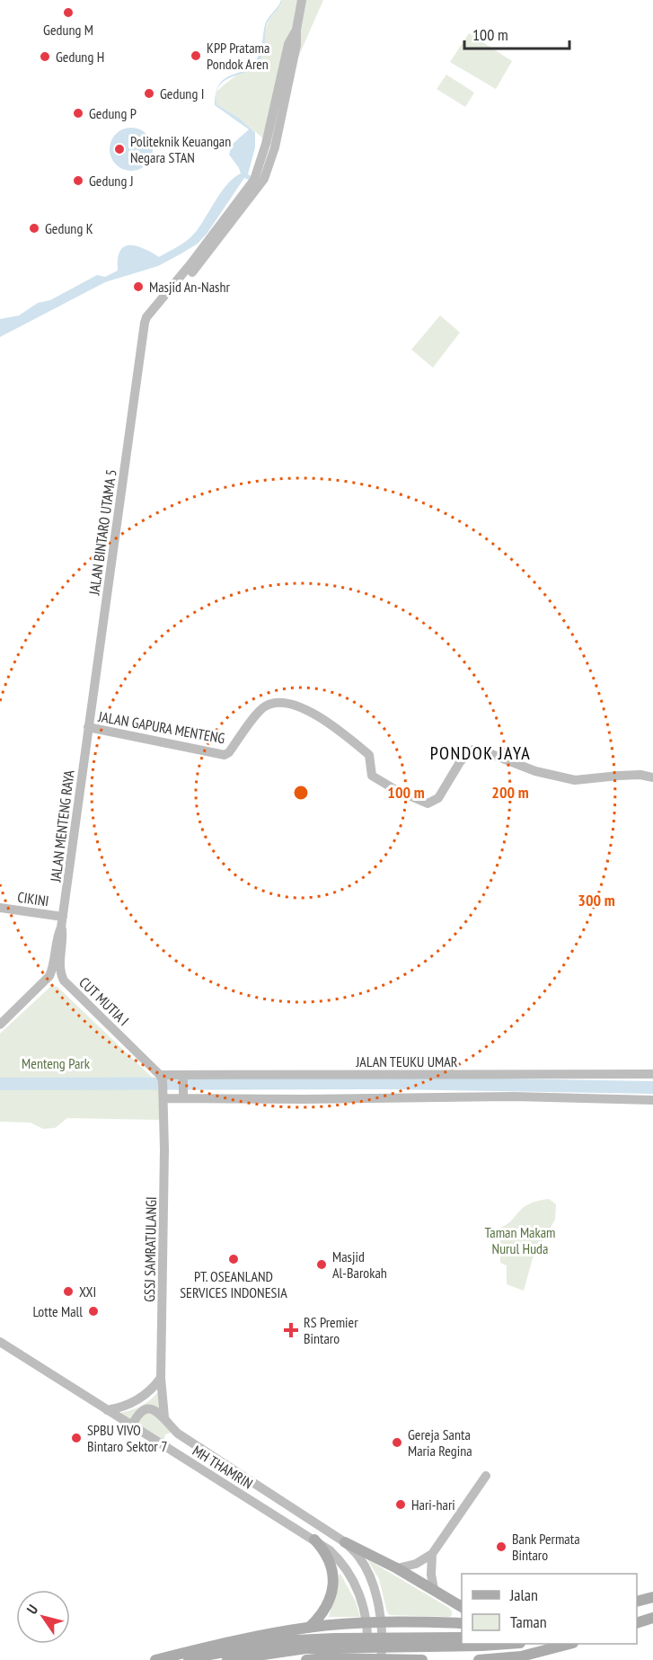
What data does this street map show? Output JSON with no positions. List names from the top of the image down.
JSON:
{
  "streets": {
    "main road": [
      "JALAN BINTARO UTAMA 5",
      "JALAN GAPURA MENTENG",
      "JALAN MENTENG RAYA",
      "CIKINI",
      "CUT MUTIA I",
      "JALAN TEUKU UMAR",
      "GSSJ SAMRATULANGI",
      "MH THAMRIN"
    ]
  },
  "crossings": [
    ["JALAN BINTARO UTAMA 5", "JALAN GAPURA MENTENG"],
    ["JALAN BINTARO UTAMA 5", "JALAN MENTENG RAYA"],
    ["JALAN GAPURA MENTENG", "JALAN MENTENG RAYA"],
    ["JALAN MENTENG RAYA", "CIKINI"],
    ["JALAN MENTENG RAYA", "CUT MUTIA I"],
    ["CUT MUTIA I", "JALAN TEUKU UMAR"],
    ["CUT MUTIA I", "GSSJ SAMRATULANGI"],
    ["JALAN TEUKU UMAR", "GSSJ SAMRATULANGI"],
    ["GSSJ SAMRATULANGI", "MH THAMRIN"]
  ],
  "districts": ["PONDOK JAYA"],
  "parks": ["Menteng Park", "Taman Makam Nurul Huda"],
  "places": {
    "other": [
      "Gedung M",
      "KPP Pratama Pondok Aren",
      "Gedung H",
      "Gedung I",
      "Gedung P",
      "Politeknik Keuangan Negara STAN",
      "Gedung J",
      "Gedung K",
      "Masjid An-Nashr",
      "PT. OSEANLAND SERVICES INDONESIA",
      "Masjid Al-Barokah",
      "XXI",
      "Lotte Mall",
      "SPBU VIVO Bintaro Sektor 7",
      "Gereja Santa Maria Regina",
      "Hari-hari",
      "Bank Permata Bintaro"
    ],
    "health": ["RS Premier Bintaro"]
  },
  "legend": ["Jalan", "Taman"],
  "scale_bar": "100 m",
  "north": "top left",
  "rings": ["100 m", "200 m", "300 m"]
}
